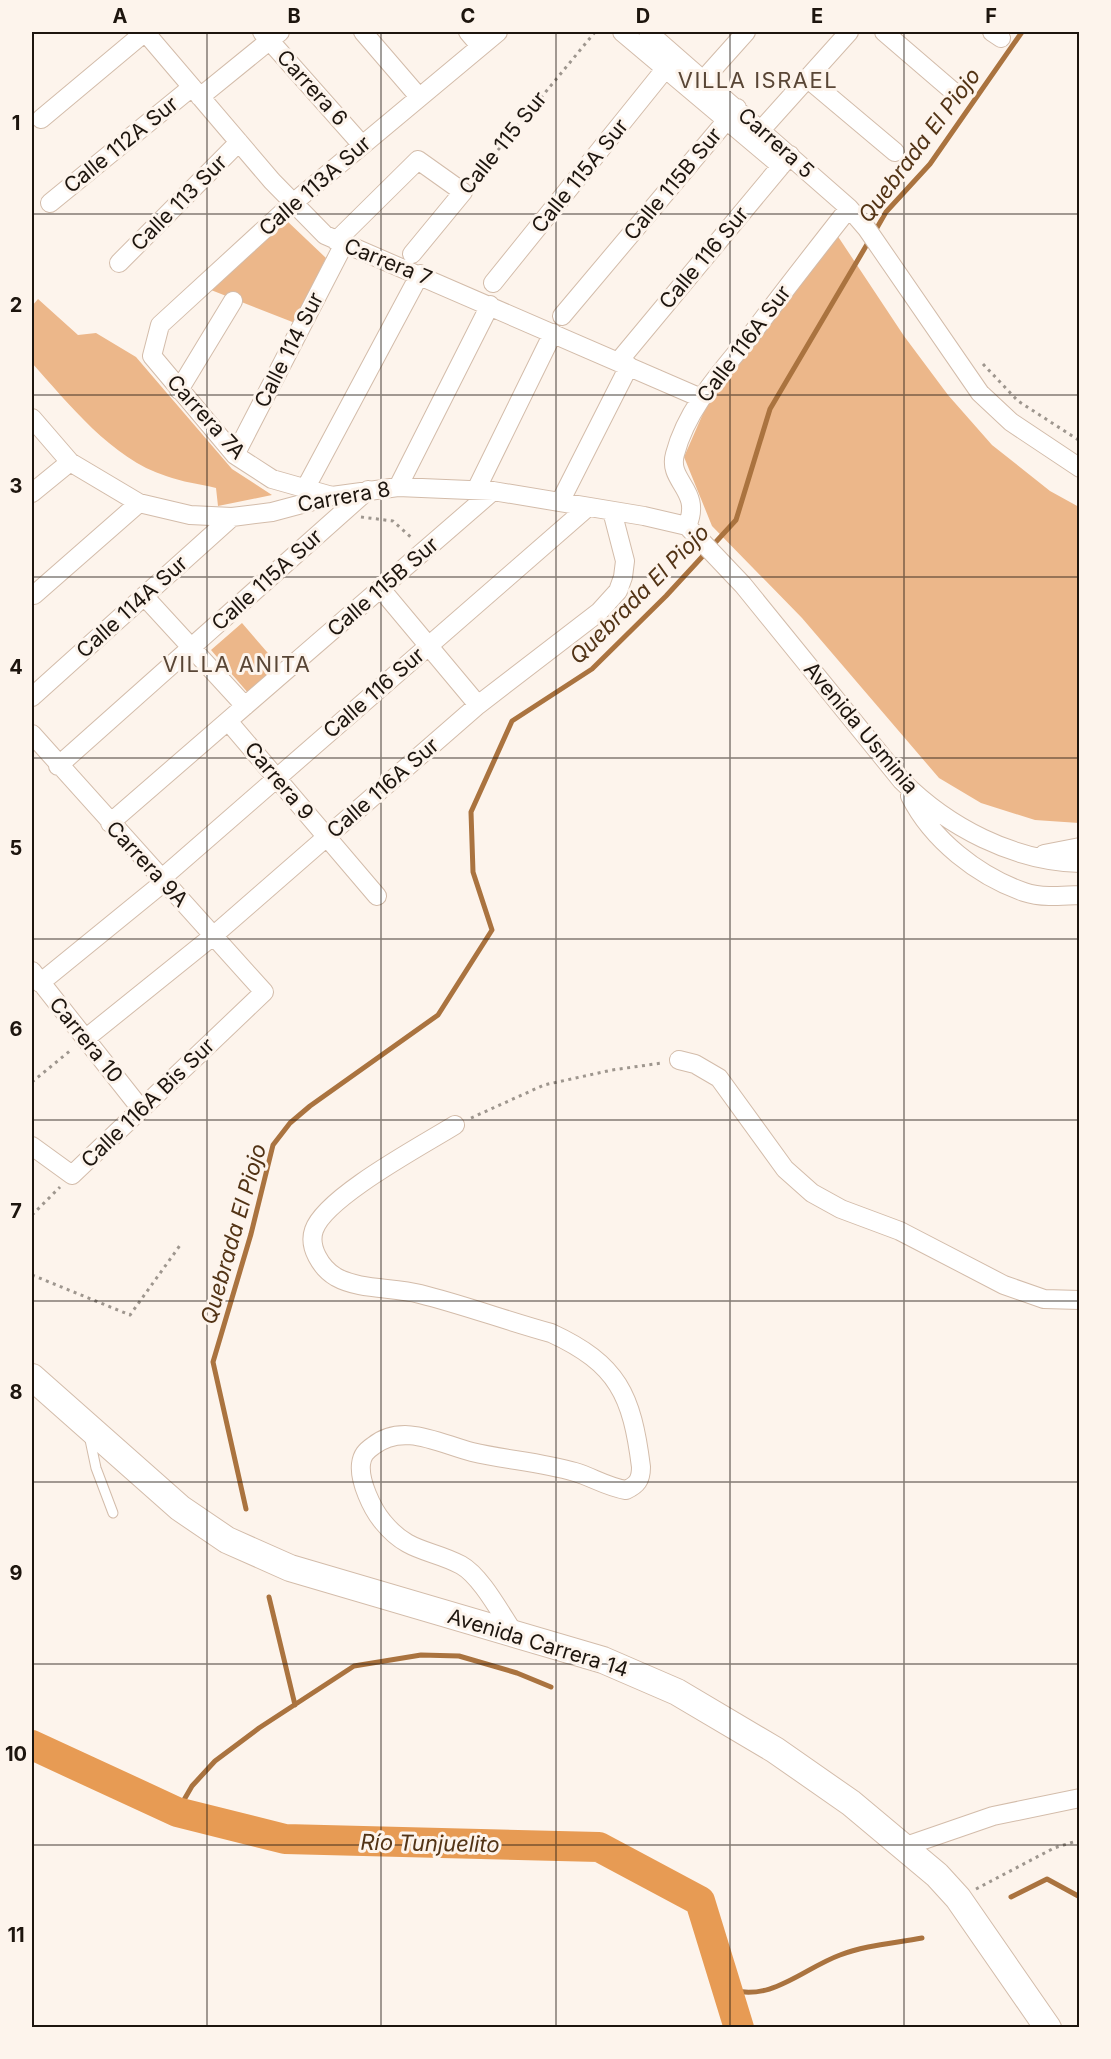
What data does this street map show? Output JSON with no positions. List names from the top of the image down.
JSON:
{
  "streets": {
    "main road": ["Avenida Carrera 14"],
    "street": [
      "Carrera 6",
      "Calle 115 Sur",
      "Carrera 5",
      "Calle 112A Sur",
      "Calle 115A Sur",
      "Calle 115B Sur",
      "Calle 113A Sur",
      "Calle 113 Sur",
      "Calle 116 Sur",
      "Carrera 7",
      "Calle 116A Sur",
      "Calle 114 Sur",
      "Carrera 7A",
      "Carrera 8",
      "Calle 114A Sur",
      "Avenida Usminia",
      "Carrera 9",
      "Carrera 9A",
      "Carrera 10",
      "Calle 116A Bis Sur"
    ]
  },
  "crossings": [
    ["Carrera 6", "Calle 112A Sur"],
    ["Carrera 6", "Calle 113A Sur"],
    ["Calle 115 Sur", "Calle 114 Sur"],
    ["Carrera 5", "Calle 115A Sur"],
    ["Carrera 5", "Calle 115B Sur"],
    ["Carrera 5", "Calle 116 Sur"],
    ["Carrera 5", "Calle 116A Sur"],
    ["Calle 112A Sur", "Carrera 7"],
    ["Calle 115A Sur", "Carrera 8"],
    ["Calle 115A Sur", "Carrera 9A"],
    ["Calle 115B Sur", "Carrera 7"],
    ["Calle 115B Sur", "Carrera 8"],
    ["Calle 115B Sur", "Carrera 9"],
    ["Calle 115B Sur", "Carrera 9A"],
    ["Calle 113A Sur", "Carrera 7"],
    ["Calle 113A Sur", "Carrera 7A"],
    ["Calle 113 Sur", "Carrera 7"],
    ["Calle 116 Sur", "Carrera 7"],
    ["Calle 116 Sur", "Carrera 8"],
    ["Calle 116 Sur", "Carrera 9"],
    ["Calle 116 Sur", "Carrera 9A"],
    ["Calle 116 Sur", "Carrera 10"],
    ["Carrera 7", "Calle 116A Sur"],
    ["Carrera 7", "Calle 114 Sur"],
    ["Calle 116A Sur", "Carrera 8"],
    ["Calle 116A Sur", "Avenida Usminia"],
    ["Calle 116A Sur", "Carrera 9"],
    ["Calle 116A Sur", "Carrera 9A"],
    ["Calle 116A Sur", "Carrera 10"],
    ["Calle 114 Sur", "Carrera 7A"],
    ["Carrera 7A", "Carrera 8"],
    ["Carrera 8", "Calle 114A Sur"],
    ["Carrera 8", "Avenida Usminia"],
    ["Carrera 9A", "Calle 116A Bis Sur"],
    ["Carrera 10", "Calle 116A Bis Sur"]
  ],
  "districts": ["VILLA ISRAEL", "VILLA ANITA"],
  "water": ["Quebrada El Piojo", "Río Tunjuelito"],
  "grid": {
    "columns": [
      "A",
      "B",
      "C",
      "D",
      "E",
      "F"
    ],
    "rows": [
      "1",
      "2",
      "3",
      "4",
      "5",
      "6",
      "7",
      "8",
      "9",
      "10",
      "11"
    ]
  }
}
